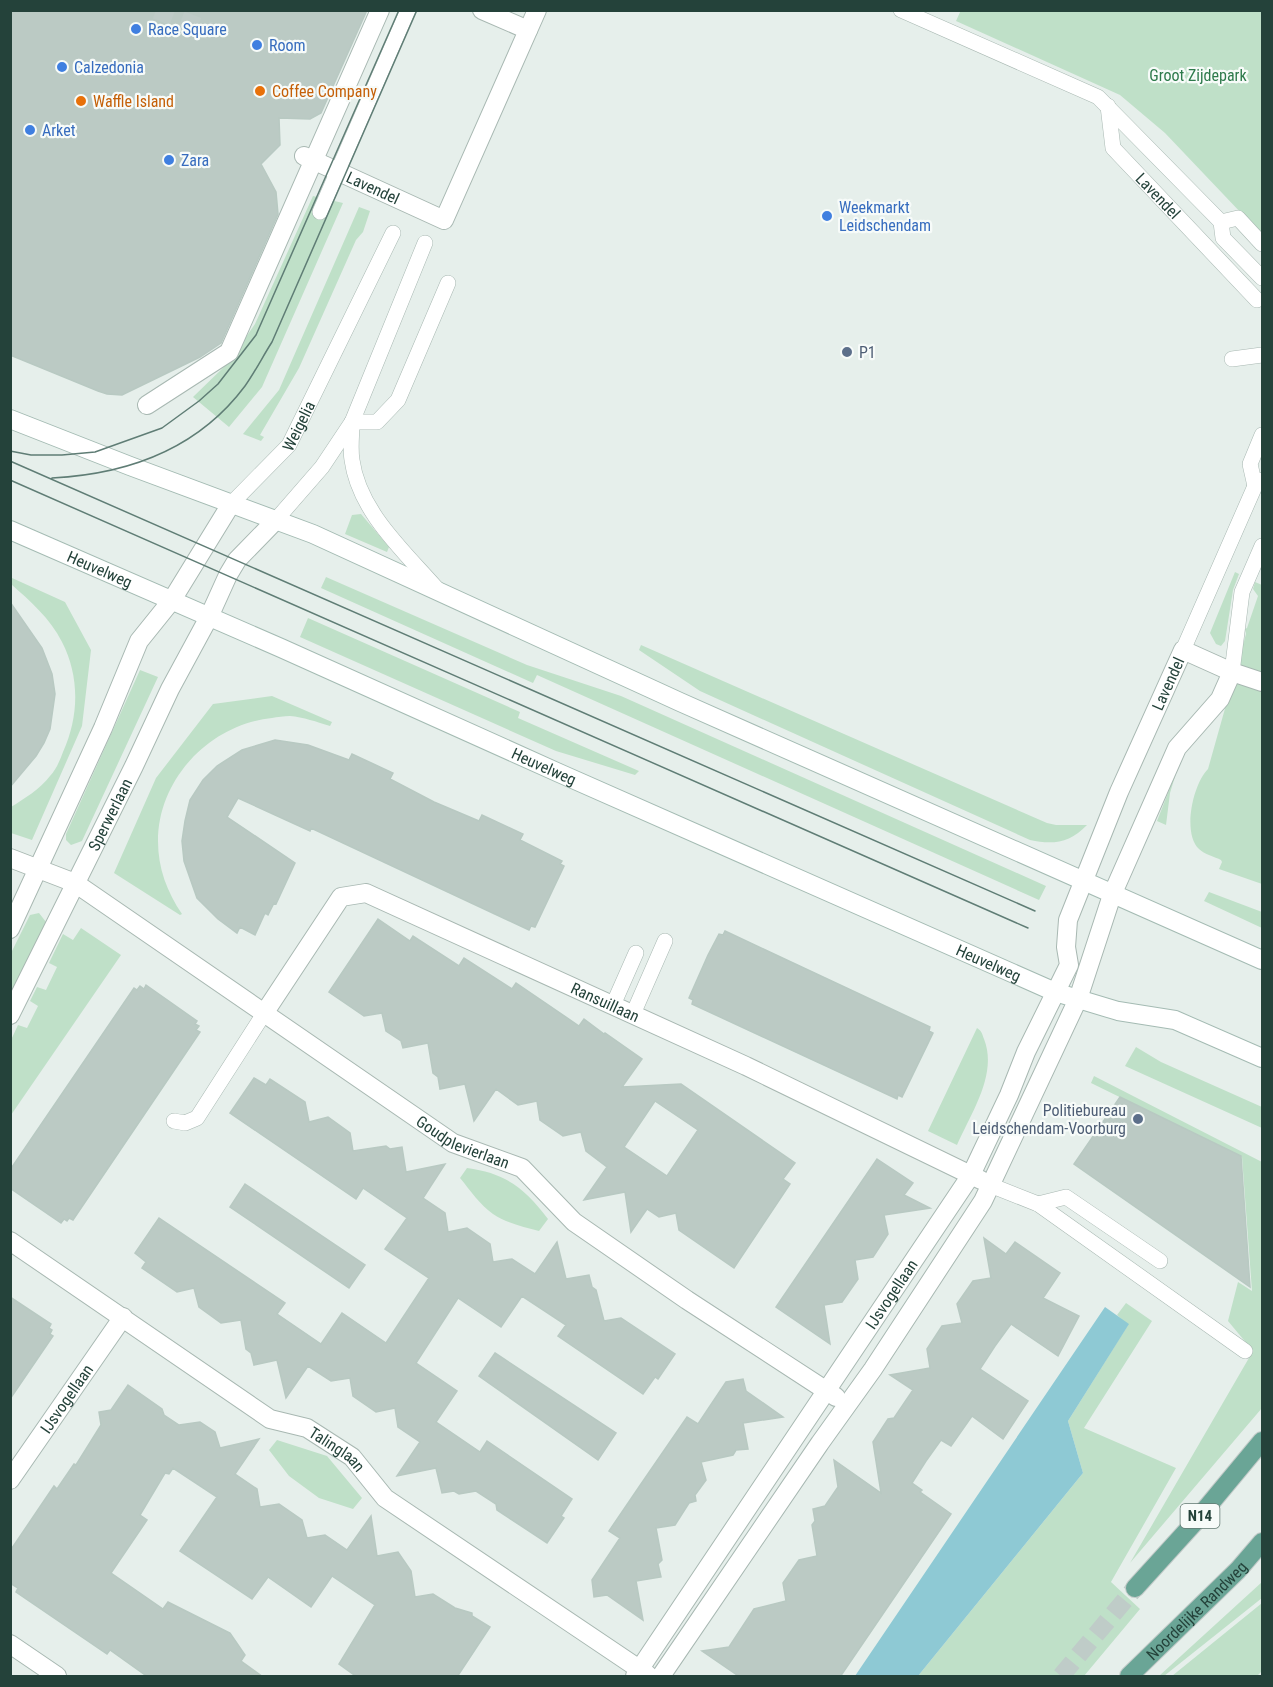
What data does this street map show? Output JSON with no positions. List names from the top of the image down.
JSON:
{
  "streets": {
    "main road": ["N14", "Noordelijke Randweg"],
    "street": [
      "Lavendel",
      "Weigelia",
      "Heuvelweg",
      "Sperwerlaan",
      "Ransuillaan",
      "Goudplevierlaan",
      "IJsvogellaan",
      "Talinglaan"
    ]
  },
  "crossings": [
    ["Lavendel", "IJsvogellaan"],
    ["Weigelia", "Heuvelweg"],
    ["Heuvelweg", "Sperwerlaan"],
    ["Heuvelweg", "IJsvogellaan"],
    ["Sperwerlaan", "Goudplevierlaan"],
    ["Ransuillaan", "Goudplevierlaan"],
    ["Ransuillaan", "IJsvogellaan"],
    ["Goudplevierlaan", "IJsvogellaan"],
    ["IJsvogellaan", "Talinglaan"]
  ],
  "parks": ["Groot Zijdepark"],
  "places": [
    "Race Square",
    "Room",
    "Calzedonia",
    "Coffee Company",
    "Waffle Island",
    "Arket",
    "Zara",
    "Weekmarkt Leidschendam",
    "P1",
    "Politiebureau Leidschendam-Voorburg"
  ]
}
